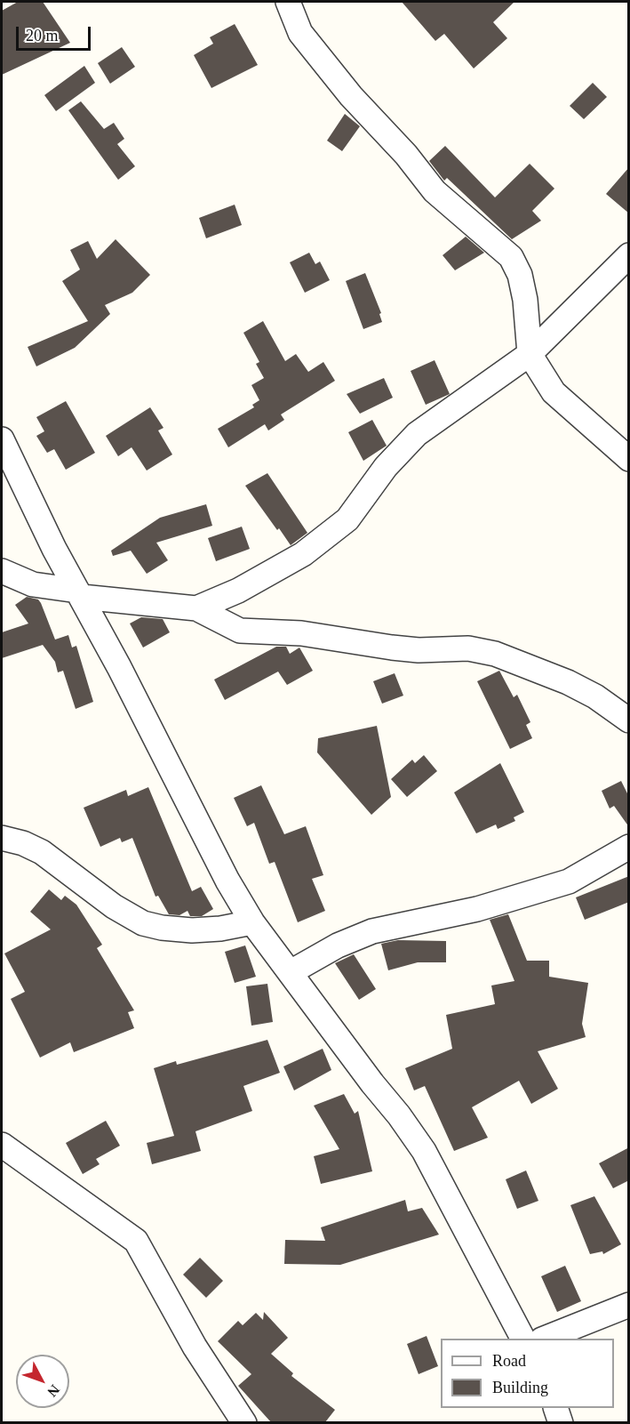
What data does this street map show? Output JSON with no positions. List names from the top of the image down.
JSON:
{
  "legend": ["Road", "Building"],
  "scale_bar": "20 m",
  "north": "bottom right"
}
